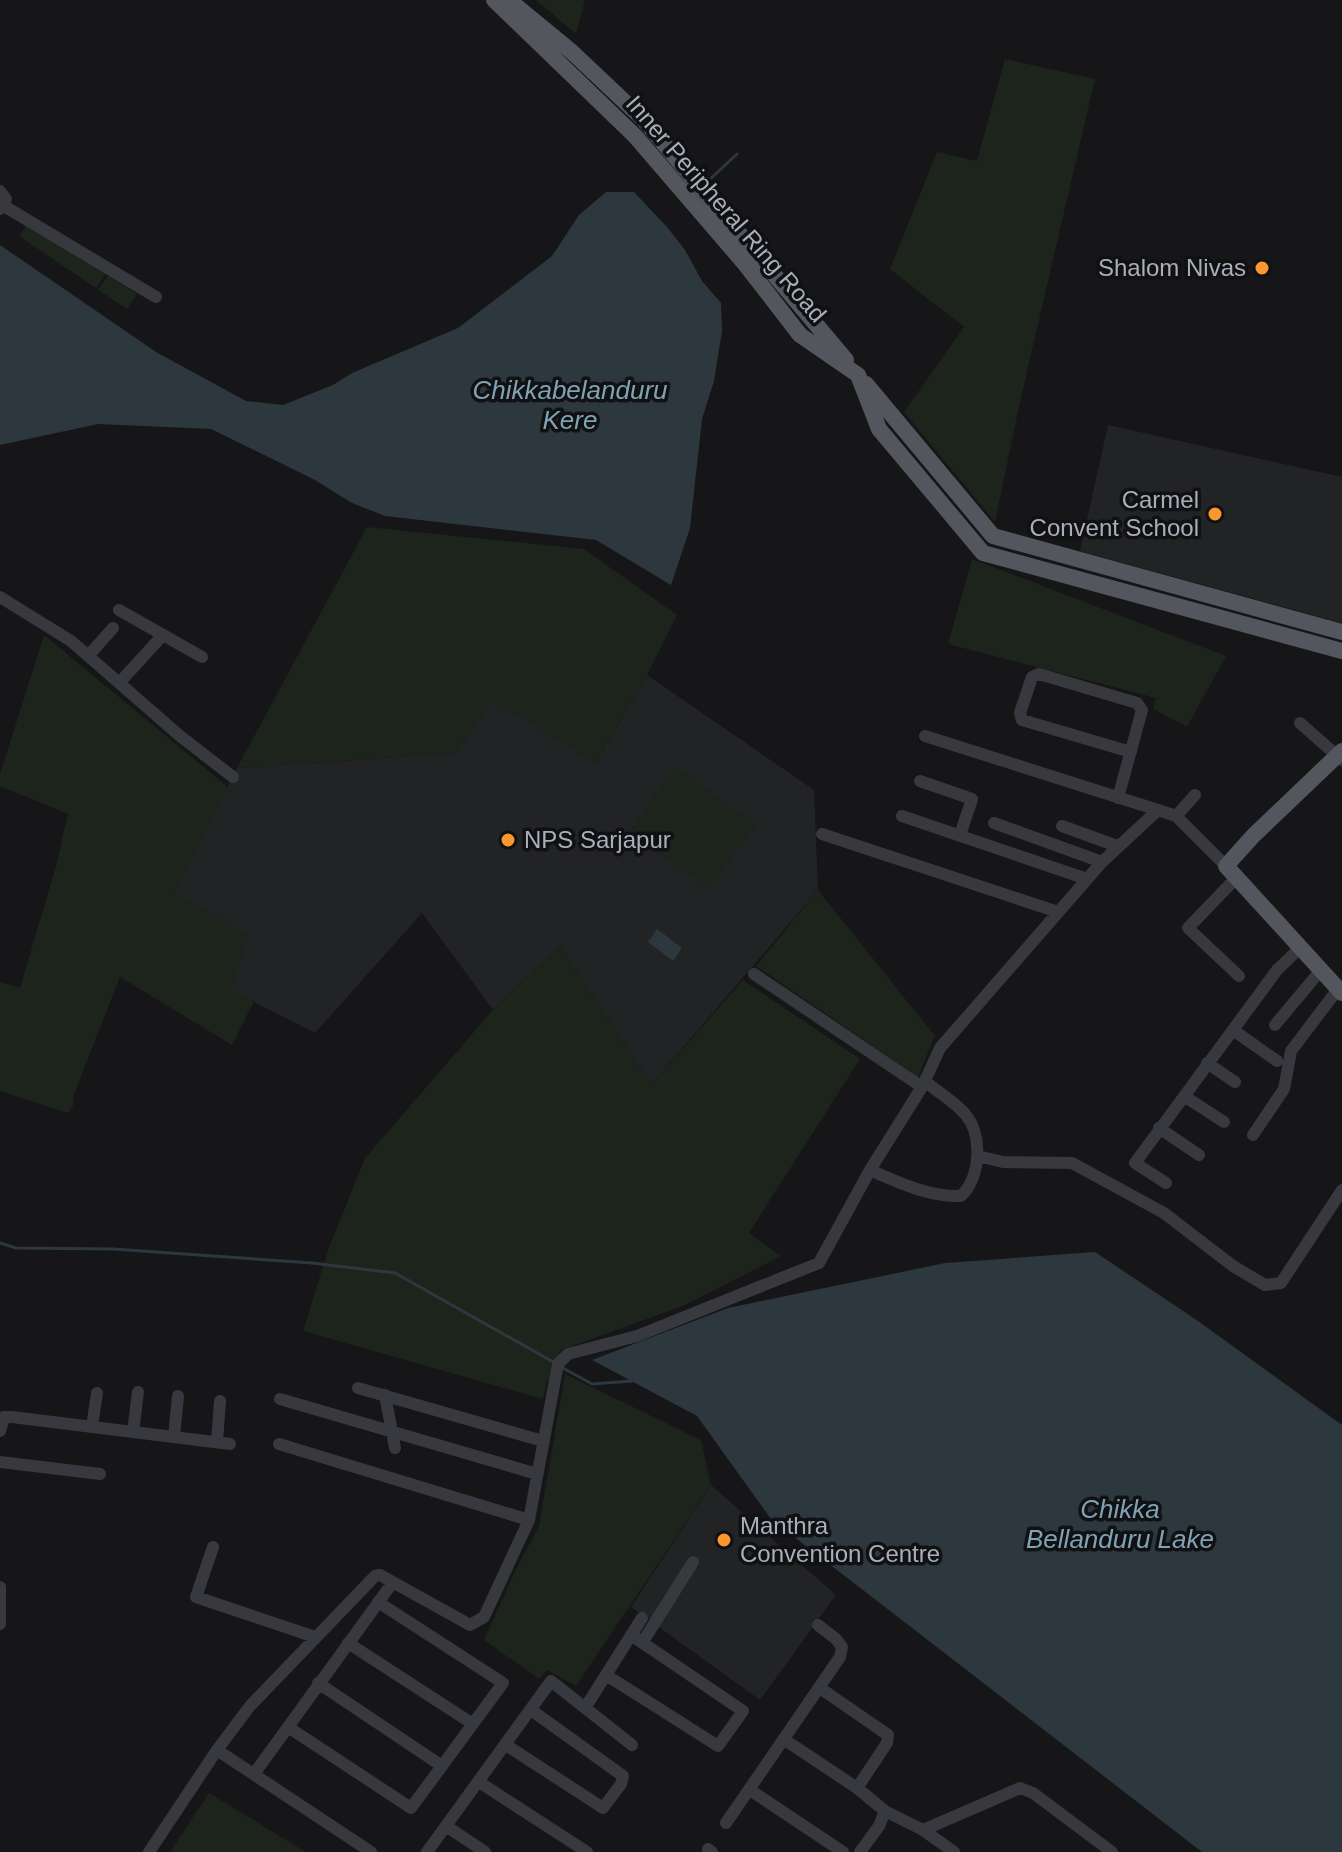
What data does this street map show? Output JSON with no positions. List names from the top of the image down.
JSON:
{
  "streets": {
    "main road": ["Inner Peripheral Ring Road"]
  },
  "water": ["Chikkabelanduru Kere", "Chikka Bellanduru Lake"],
  "places": [
    "Shalom Nivas",
    "Carmel Convent School",
    "NPS Sarjapur",
    "Manthra Convention Centre"
  ]
}
